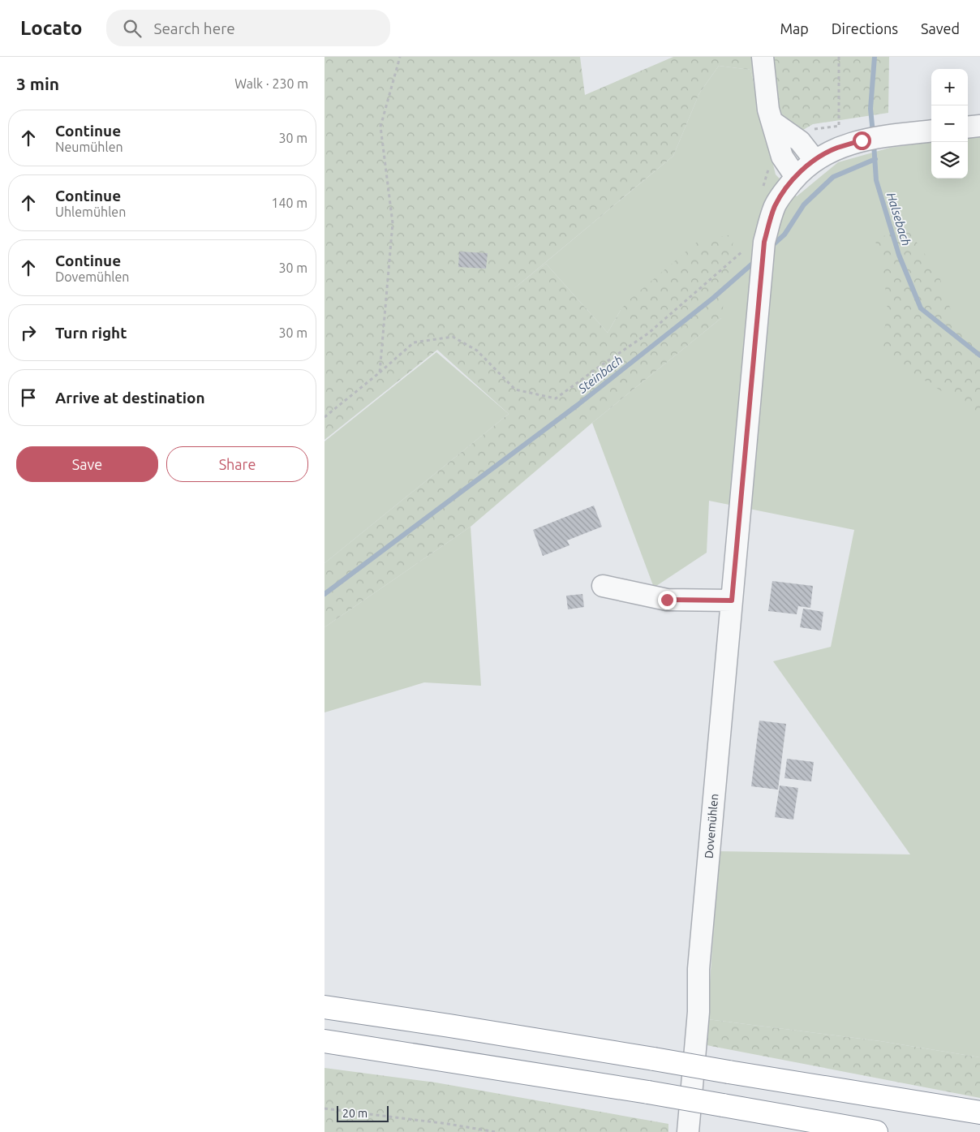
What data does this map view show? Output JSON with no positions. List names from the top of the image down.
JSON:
{
  "streets": {
    "street": ["Dovemühlen"]
  },
  "water": ["Halsebach", "Steinbach"],
  "scale_bar": "20 m",
  "page": {
    "header": "Locato",
    "search": "Search here",
    "nav": ["Map", "Directions", "Saved"],
    "heading": ["3 min", "Walk · 230 m"],
    "map_buttons": ["+", "−"],
    "list": [
      ["Continue", "Neumühlen", "30 m"],
      ["Continue", "Uhlemühlen", "140 m"],
      ["Continue", "Dovemühlen", "30 m"],
      ["Turn right", "30 m"],
      "Arrive at destination"
    ],
    "buttons": ["Save", "Share"],
    "scale": "20 m"
  }
}
